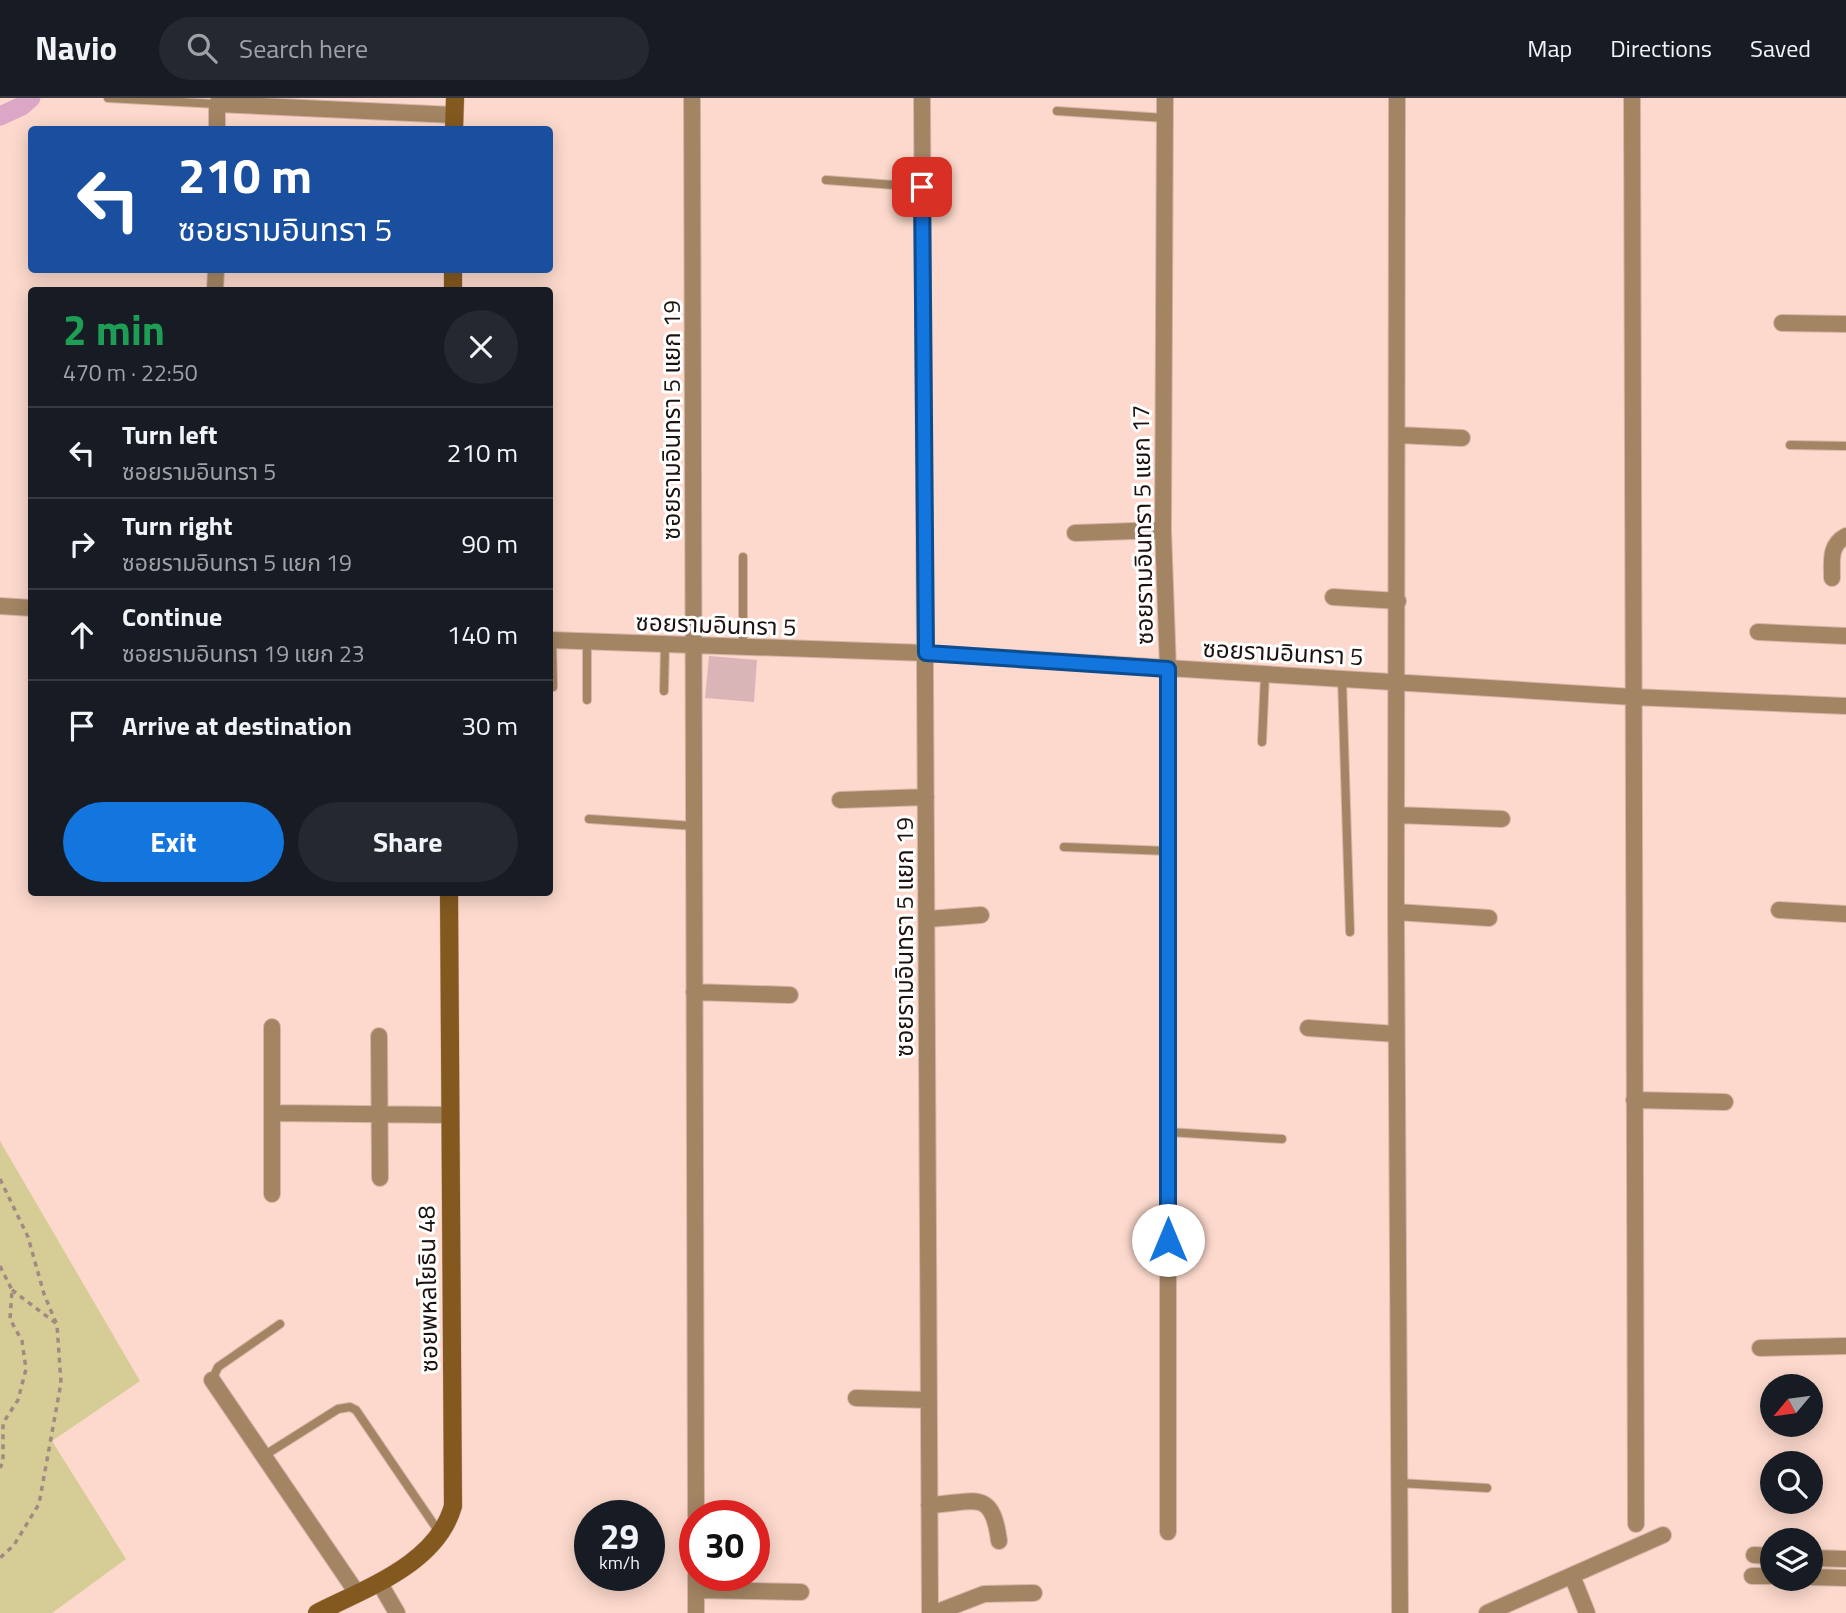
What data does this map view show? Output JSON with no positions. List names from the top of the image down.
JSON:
{
  "streets": {
    "street": [
      "ซอยรามอินทรา 5 แยก 19",
      "ซอยรามอินทรา 5 แยก 17",
      "ซอยรามอินทรา 5",
      "ซอยพหลโยธิน 48"
    ]
  },
  "crossings": [
    ["ซอยรามอินทรา 5 แยก 19", "ซอยรามอินทรา 5"],
    ["ซอยรามอินทรา 5 แยก 17", "ซอยรามอินทรา 5"]
  ],
  "north": "bottom left",
  "page": {
    "header": "Navio",
    "search": "Search here",
    "nav": ["Map", "Directions", "Saved"],
    "turn": ["210 m", "ซอยรามอินทรา 5"],
    "heading": ["2 min", "470 m · 22:50"],
    "list": [
      {
        "name": "Turn left",
        "note": "ซอยรามอินทรา 5",
        "value": "210 m"
      },
      {
        "name": "Turn right",
        "note": "ซอยรามอินทรา 5 แยก 19",
        "value": "90 m"
      },
      {
        "name": "Continue",
        "note": "ซอยรามอินทรา 19 แยก 23",
        "value": "140 m"
      },
      {
        "name": "Arrive at destination",
        "value": "30 m"
      }
    ],
    "buttons": ["Exit", "Share"],
    "speed": "29 km/h",
    "limit": "30"
  }
}
